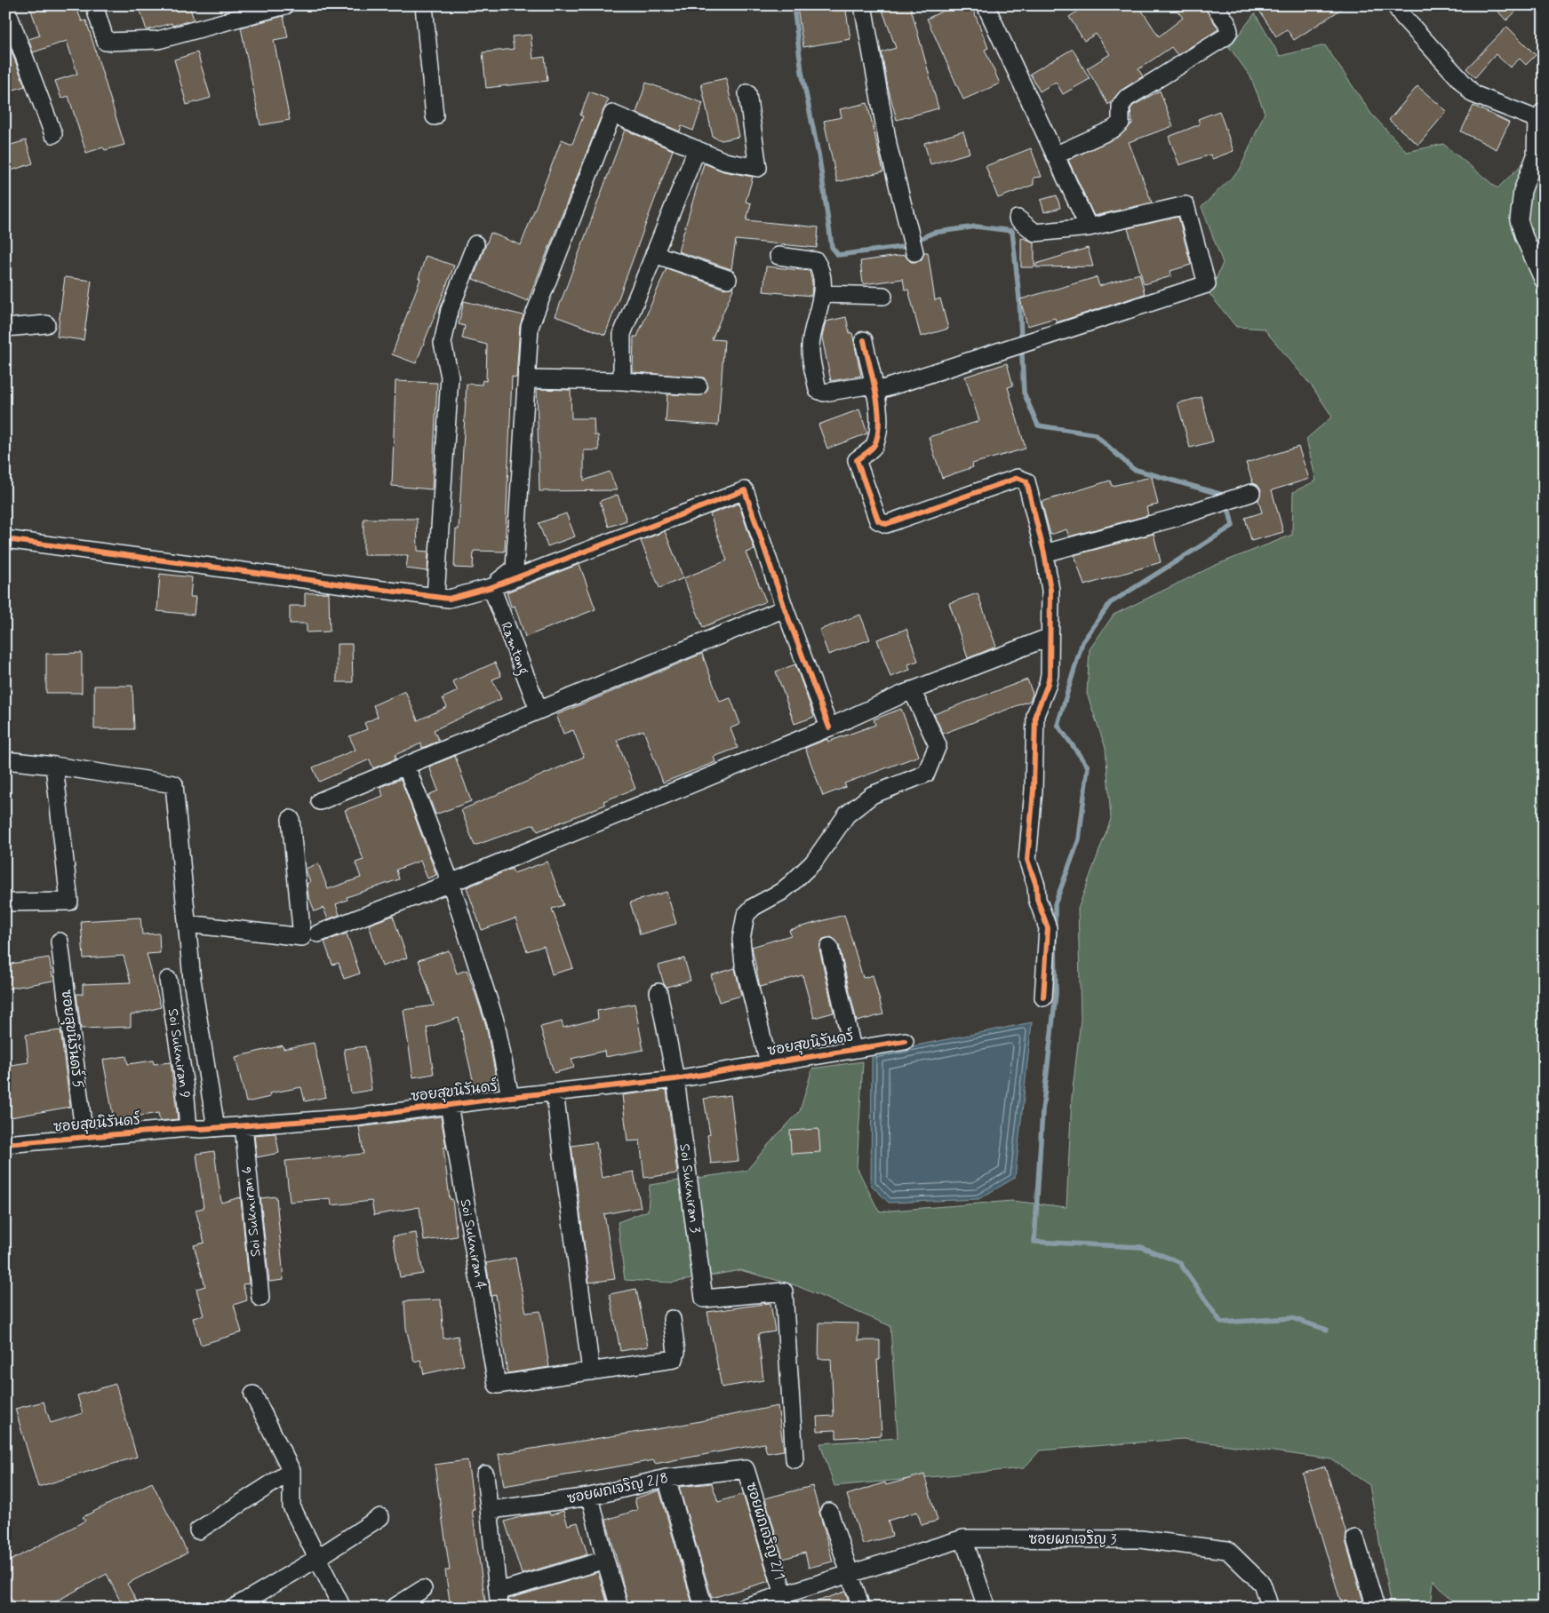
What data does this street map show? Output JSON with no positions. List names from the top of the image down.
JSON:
{
  "streets": {
    "street": [
      "Ramtong",
      "ซอยสุขนิรันดร์ 5",
      "ซอยสุขนิรันดร์",
      "Soi Sukniran 9",
      "Soi Sukniran 3",
      "Soi Sukniran 6",
      "Soi Sukniran 4",
      "ซอยผถเจริญ 2/8",
      "ซอยผถเจริญ 2/1",
      "ซอยผถเจริญ 3"
    ]
  },
  "crossings": [
    ["ซอยสุขนิรันดร์ 5", "ซอยสุขนิรันดร์"],
    ["ซอยสุขนิรันดร์", "Soi Sukniran 9"],
    ["ซอยสุขนิรันดร์", "Soi Sukniran 3"],
    ["ซอยสุขนิรันดร์", "Soi Sukniran 6"],
    ["ซอยสุขนิรันดร์", "Soi Sukniran 4"],
    ["ซอยผถเจริญ 2/8", "ซอยผถเจริญ 2/1"],
    ["ซอยผถเจริญ 2/1", "ซอยผถเจริญ 3"]
  ]
}
